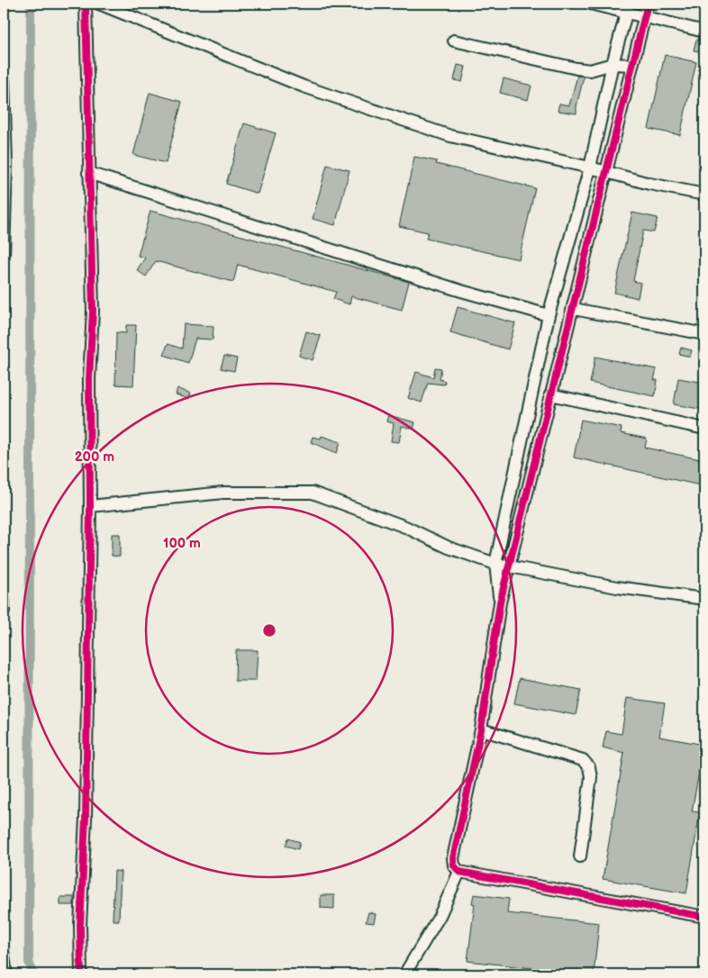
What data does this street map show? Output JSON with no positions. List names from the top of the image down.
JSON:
{
  "rings": ["200 m", "100 m"]
}
